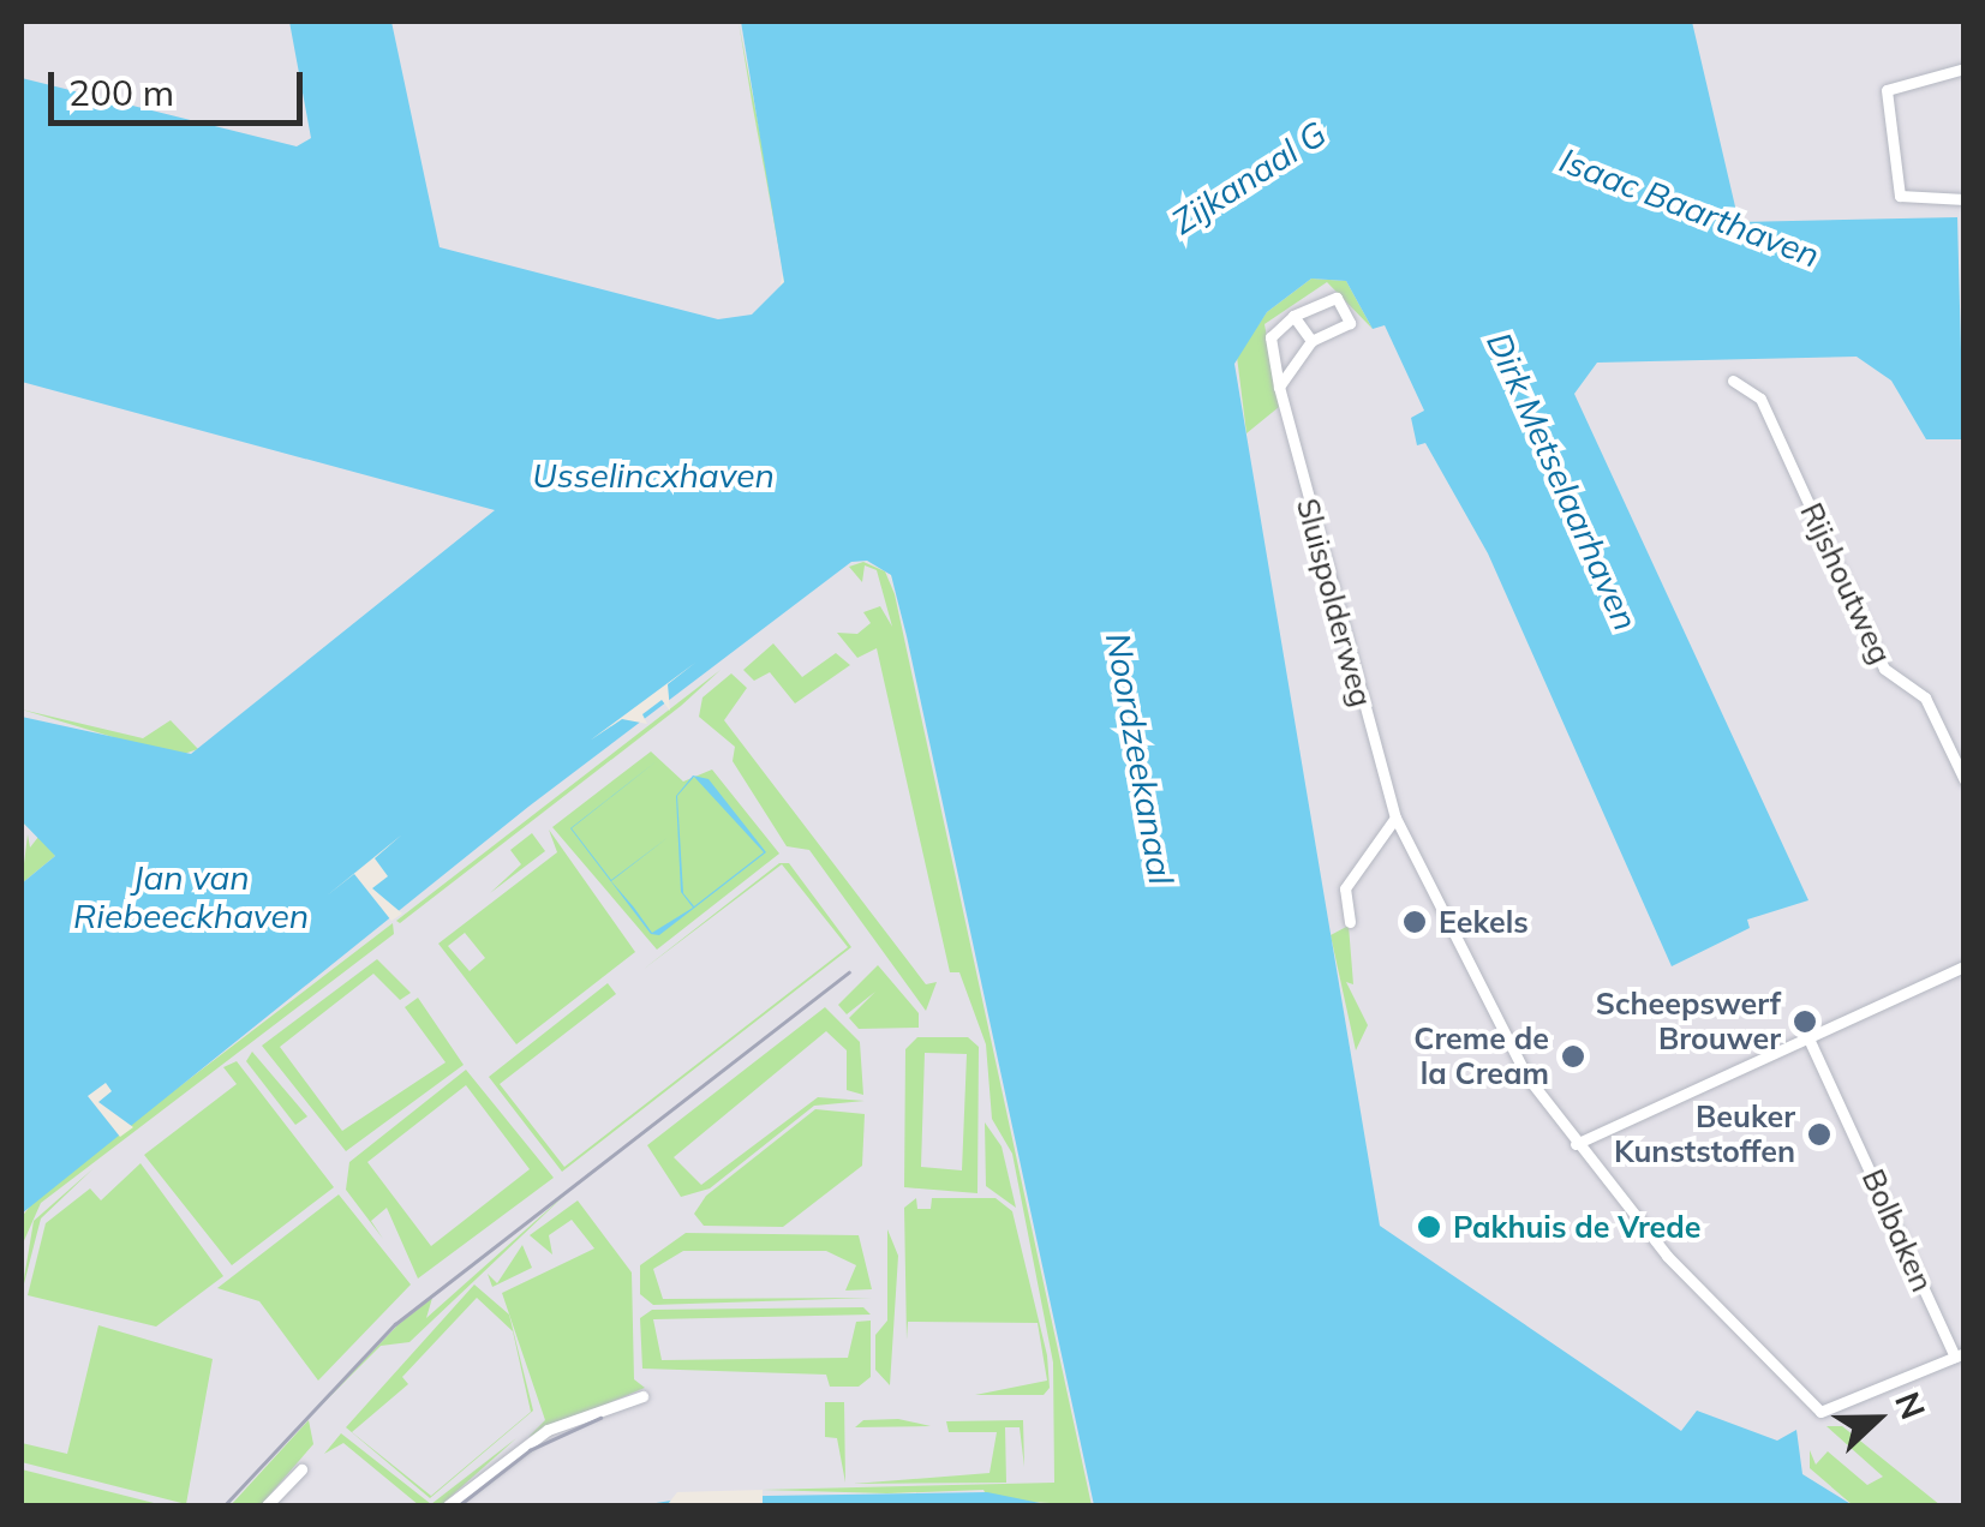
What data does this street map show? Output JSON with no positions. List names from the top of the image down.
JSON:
{
  "streets": {
    "street": ["Rijshoutweg", "Sluispolderweg", "Bolbaken"]
  },
  "crossings": [
    ["Sluispolderweg", "Bolbaken"]
  ],
  "water": [
    "Zijkanaal G",
    "Isaac Baarthaven",
    "Usselincxhaven",
    "Dirk Metselaarhaven",
    "Noordzeekanaal",
    "Jan van Riebeeckhaven"
  ],
  "places": [
    "Eekels",
    "Scheepswerf Brouwer",
    "Creme de la Cream",
    "Beuker Kunststoffen",
    "Pakhuis de Vrede"
  ],
  "scale_bar": "200 m",
  "north": "right"
}
